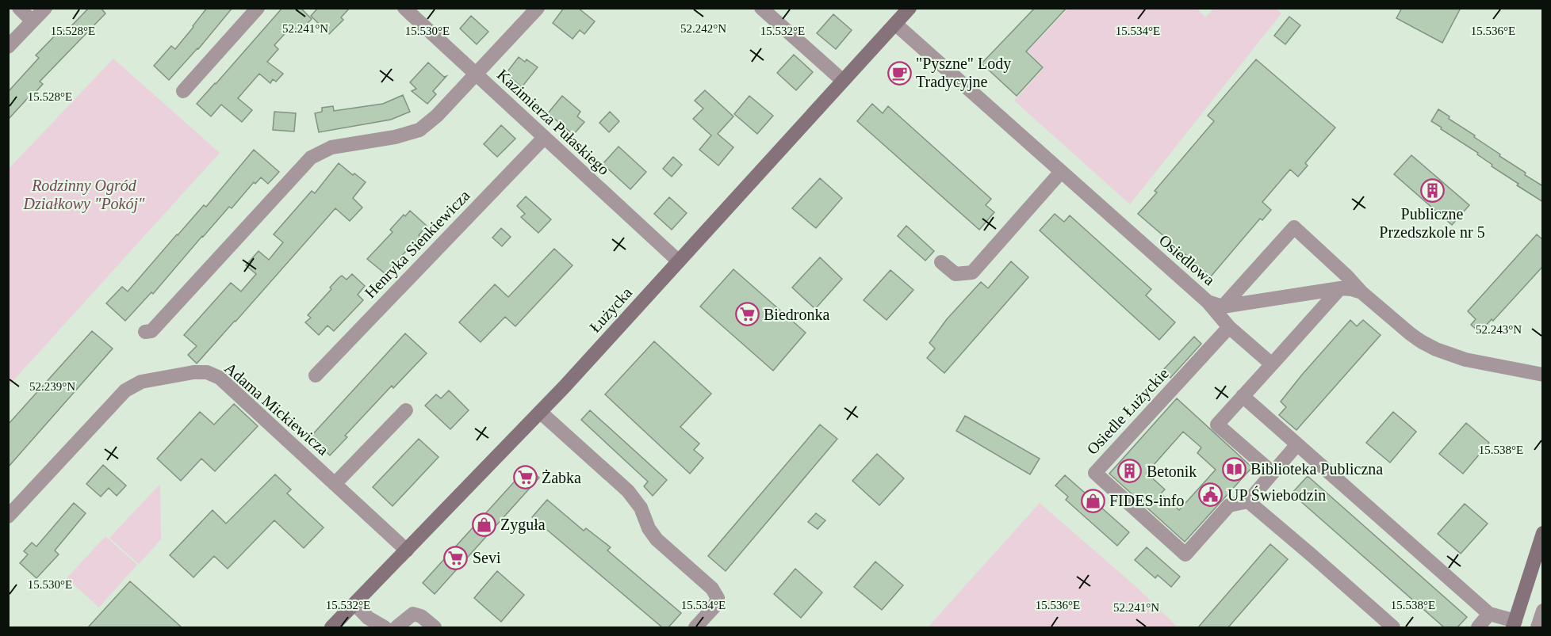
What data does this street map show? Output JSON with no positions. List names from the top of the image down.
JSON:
{
  "streets": {
    "street": [
      "Kazimierza Pułaskiego",
      "Henryka Sienkiewicza",
      "Osiedlowa",
      "Łużycka",
      "Adama Mickiewicza",
      "Osiedle Łużyckie"
    ]
  },
  "crossings": [
    ["Kazimierza Pułaskiego", "Henryka Sienkiewicza"],
    ["Kazimierza Pułaskiego", "Łużycka"],
    ["Osiedlowa", "Łużycka"],
    ["Łużycka", "Adama Mickiewicza"]
  ],
  "parks": ["Rodzinny Ogród Działkowy \"Pokój\""],
  "places": {
    "cafe": ["\"Pyszne\" Lody Tradycyjne"],
    "building": ["Publiczne Przedszkole nr 5", "Betonik"],
    "supermarket": ["Biedronka", "Żabka", "Sevi"],
    "library": ["Biblioteka Publiczna"],
    "public building": ["UP Świebodzin"],
    "shop": ["FIDES-info", "Zyguła"]
  },
  "coordinates": [
    "52.241°N",
    "52.242°N",
    "15.528°E",
    "15.530°E",
    "15.532°E",
    "15.534°E",
    "15.536°E",
    "52.243°N",
    "52.239°N",
    "15.538°E"
  ]
}
